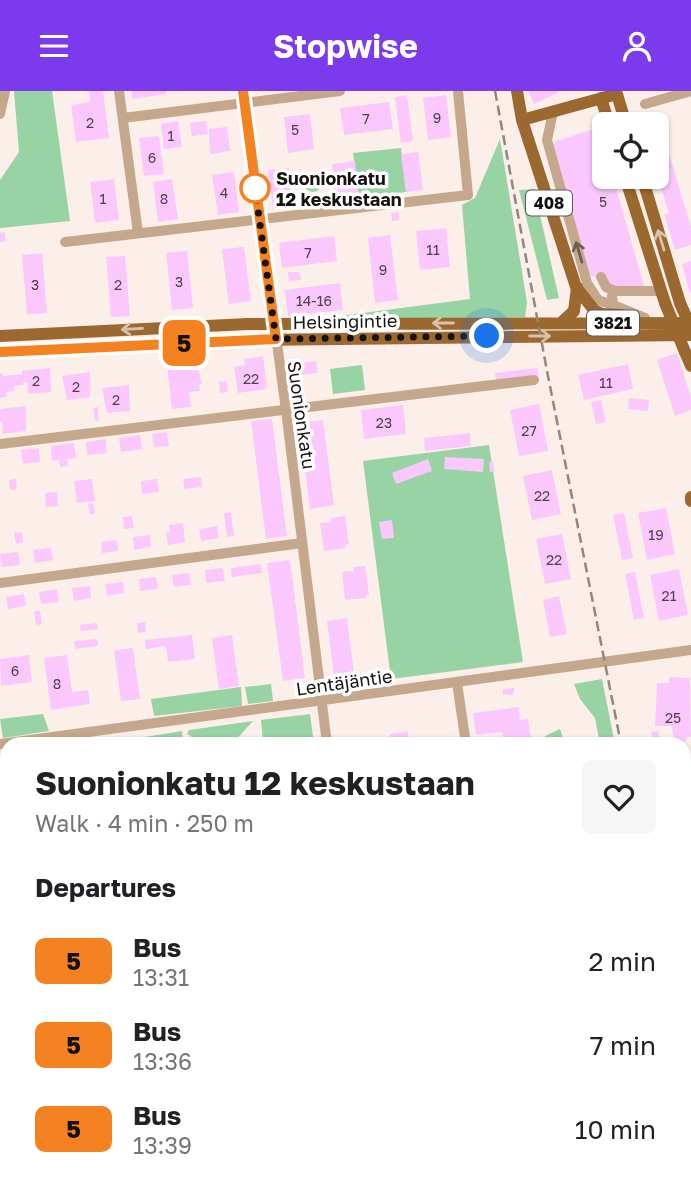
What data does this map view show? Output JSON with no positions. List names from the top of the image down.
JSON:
{
  "streets": {
    "main road": ["408", "Helsingintie", "3821"],
    "street": ["Suonionkatu", "Lentäjäntie"]
  },
  "crossings": [
    ["408", "Helsingintie"],
    ["Helsingintie", "Suonionkatu"],
    ["Suonionkatu", "Lentäjäntie"]
  ],
  "places": ["Suonionkatu 12 keskustaan"],
  "lines": ["bus line 5"],
  "house_numbers": [
    "9",
    "7",
    "2",
    "5",
    "1",
    "6",
    "4",
    "1",
    "8",
    "5",
    "11",
    "7",
    "9",
    "3",
    "3",
    "2",
    "14-16",
    "22",
    "2",
    "11",
    "2",
    "2",
    "23",
    "27",
    "22",
    "19",
    "22",
    "21",
    "6",
    "8",
    "25"
  ],
  "page": {
    "header": "Stopwise",
    "on_map": "5",
    "heading": [
      ["Suonionkatu 12 keskustaan", "Walk · 4 min · 250 m"],
      "Departures"
    ],
    "list": [
      {
        "mark": "5",
        "name": "Bus",
        "note": "13:31",
        "value": "2 min"
      },
      {
        "mark": "5",
        "name": "Bus",
        "note": "13:36",
        "value": "7 min"
      },
      {
        "mark": "5",
        "name": "Bus",
        "note": "13:39",
        "value": "10 min"
      }
    ]
  }
}
